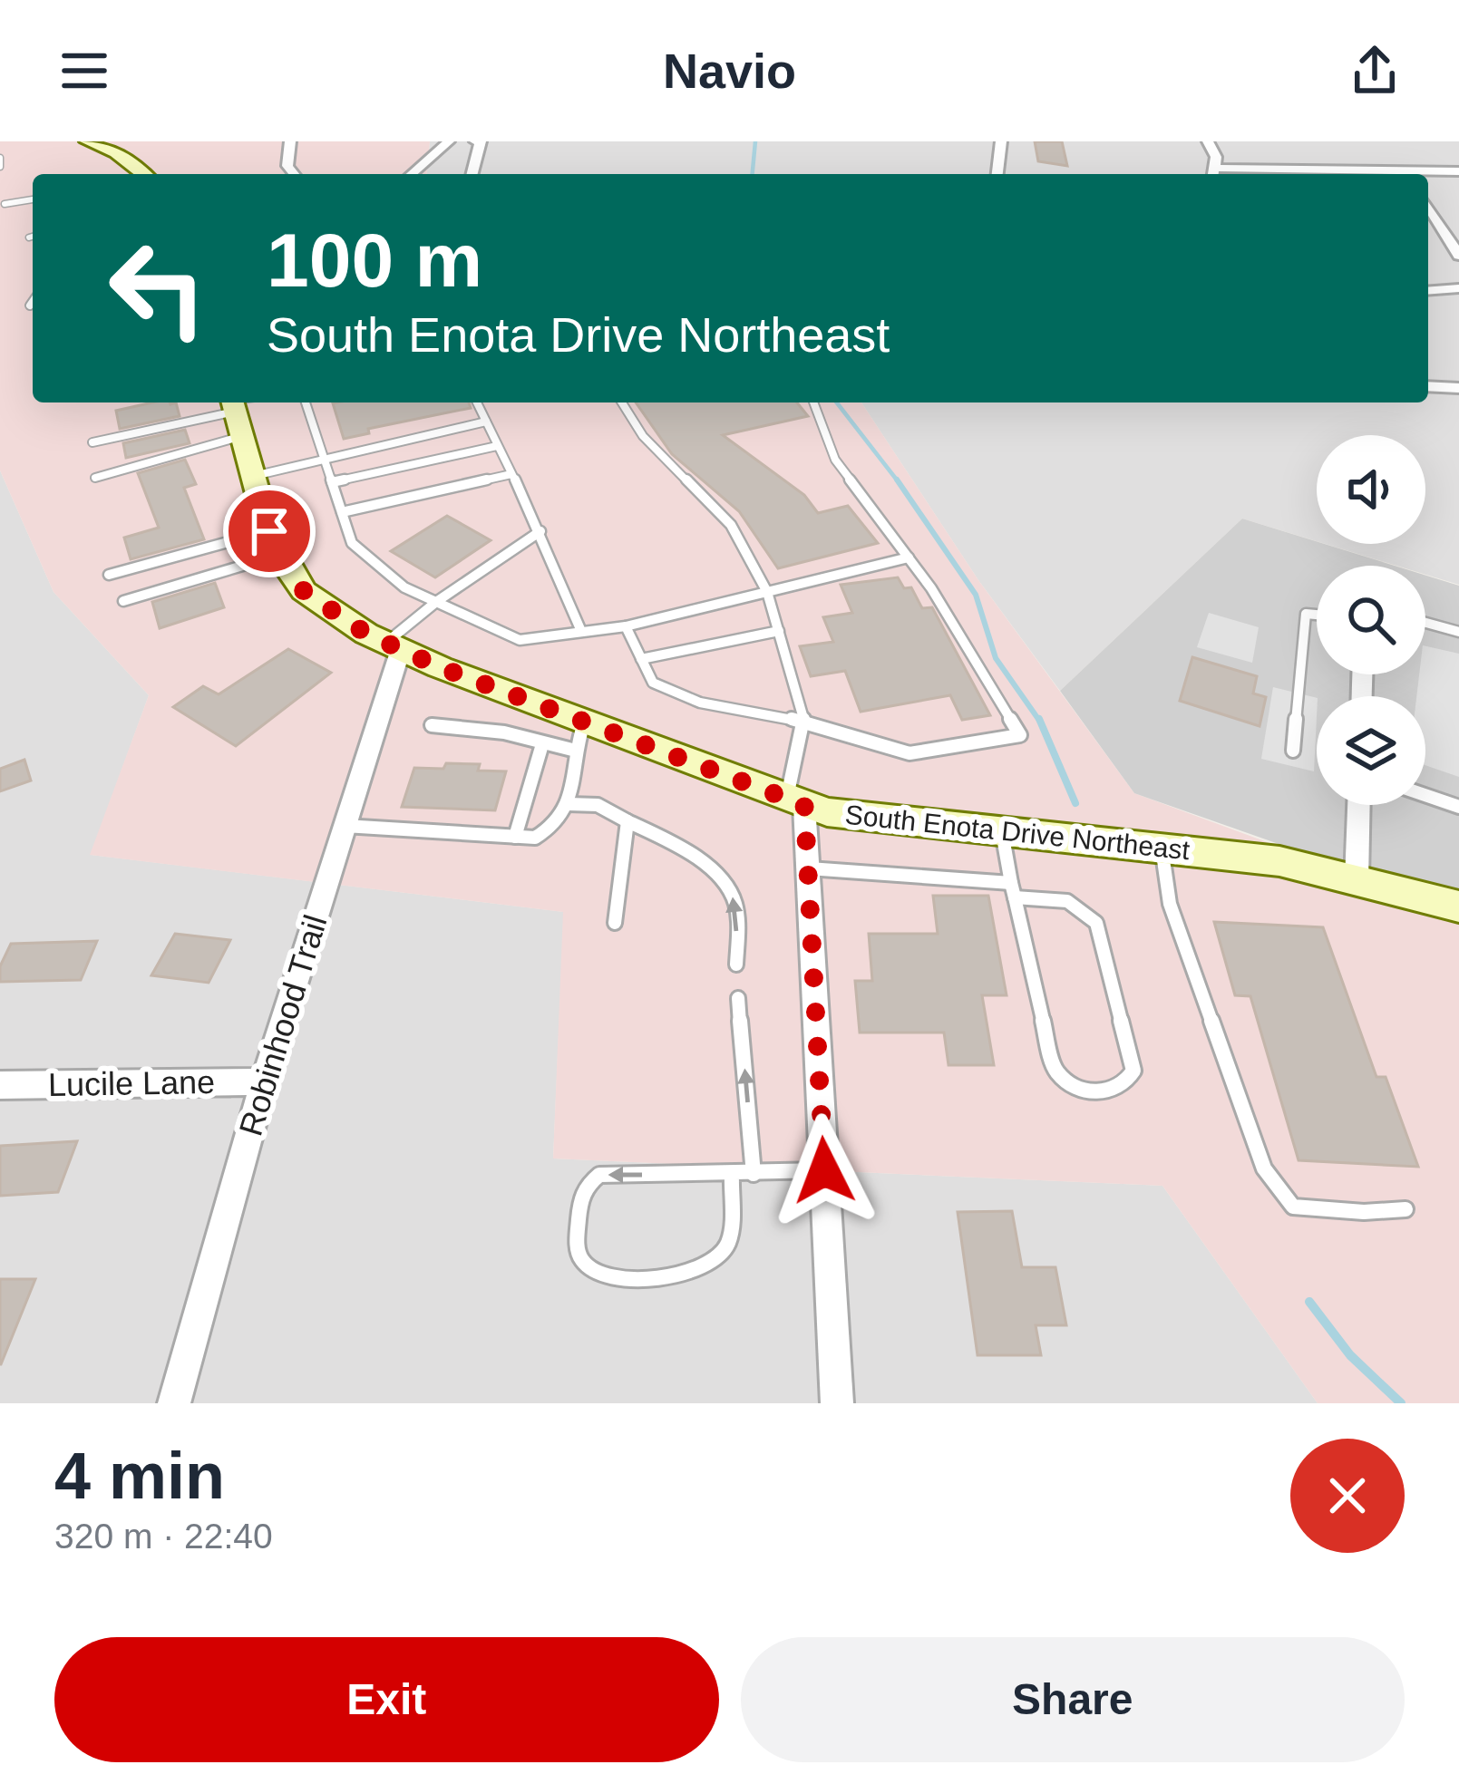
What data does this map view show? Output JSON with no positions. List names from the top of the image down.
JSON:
{
  "streets": {
    "main road": ["South Enota Drive Northeast"],
    "street": ["Robinhood Trail", "Lucile Lane"]
  },
  "crossings": [
    ["South Enota Drive Northeast", "Robinhood Trail"],
    ["Robinhood Trail", "Lucile Lane"]
  ],
  "page": {
    "header": "Navio",
    "turn": ["100 m", "South Enota Drive Northeast"],
    "heading": ["4 min", "320 m · 22:40"],
    "buttons": ["Exit", "Share"]
  }
}
